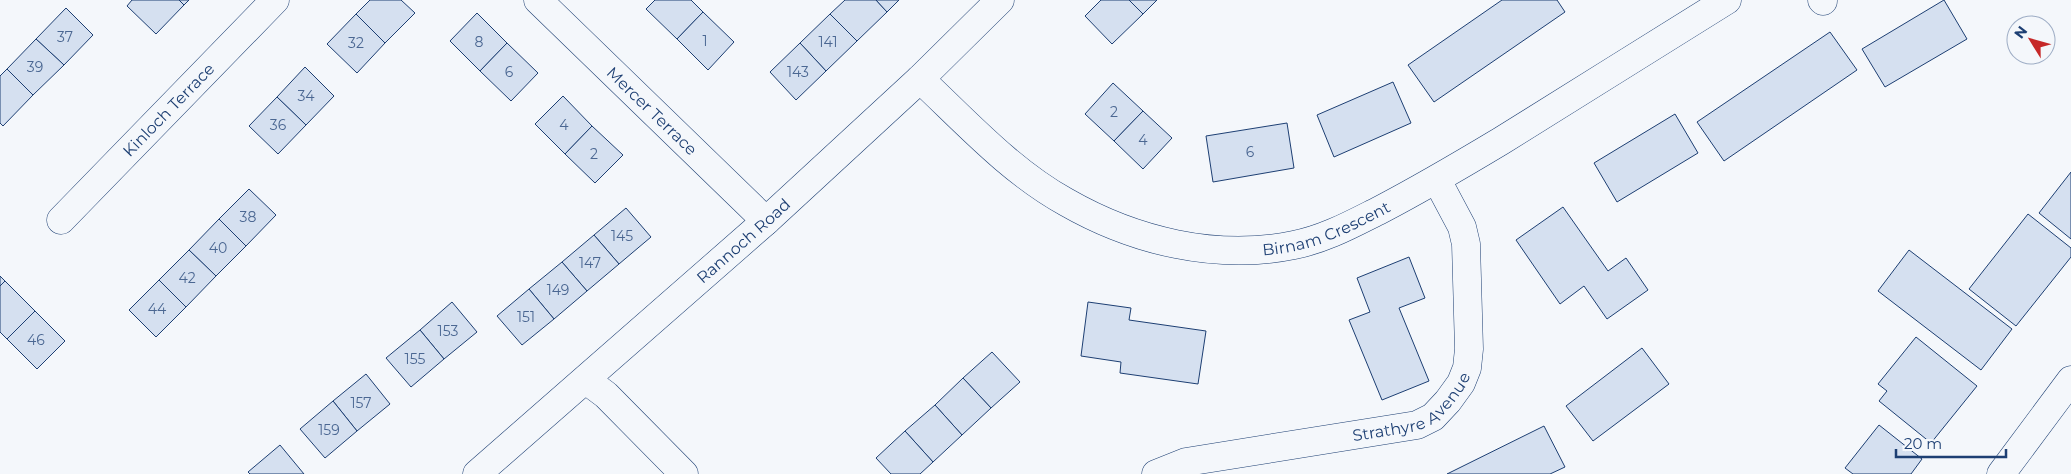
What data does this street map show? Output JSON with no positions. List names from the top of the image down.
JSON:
{
  "streets": {
    "street": [
      "Kinloch Terrace",
      "Mercer Terrace",
      "Birnam Crescent",
      "Rannoch Road",
      "Strathyre Avenue"
    ]
  },
  "crossings": [
    ["Mercer Terrace", "Rannoch Road"],
    ["Birnam Crescent", "Rannoch Road"],
    ["Birnam Crescent", "Strathyre Avenue"]
  ],
  "house_numbers": [
    "37",
    "1",
    "8",
    "141",
    "32",
    "39",
    "6",
    "143",
    "34",
    "2",
    "36",
    "4",
    "4",
    "6",
    "2",
    "38",
    "145",
    "40",
    "147",
    "42",
    "149",
    "44",
    "151",
    "153",
    "46",
    "155",
    "157",
    "159"
  ],
  "scale_bar": "20 m",
  "north": "top left"
}
